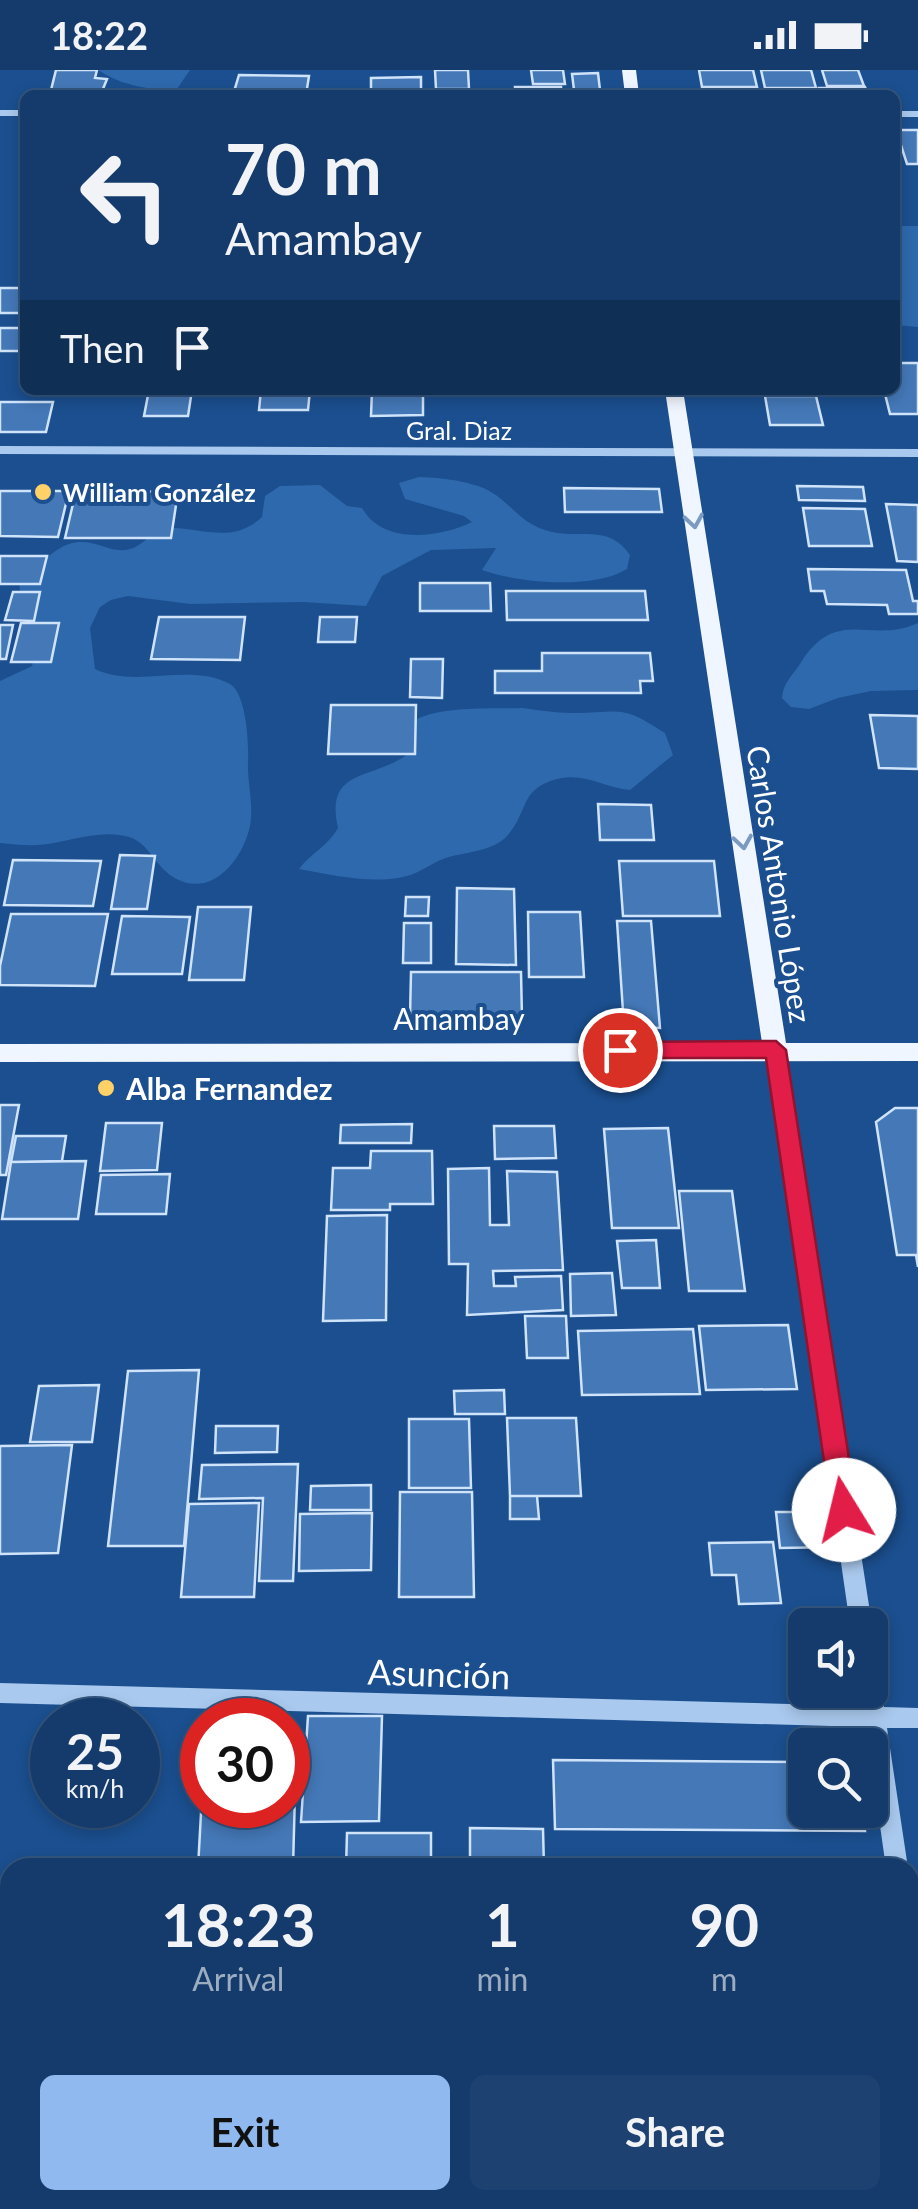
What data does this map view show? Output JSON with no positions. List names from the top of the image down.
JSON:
{
  "streets": {
    "main road": ["Carlos Antonio López", "Amambay"],
    "street": ["Gral. Diaz", "Asunción"]
  },
  "crossings": [
    ["Gral. Diaz", "Carlos Antonio López"],
    ["Carlos Antonio López", "Amambay"]
  ],
  "one_way": ["Carlos Antonio López"],
  "places": ["William González", "Alba Fernandez"],
  "page": {
    "status": "18:22",
    "turn": ["70 m", "Amambay"],
    "then": "Then",
    "speed": "25 km/h",
    "limit": "30",
    "eta": [
      "18:23",
      "Arrival",
      "1",
      "min",
      "90",
      "m"
    ],
    "buttons": ["Exit", "Share"]
  }
}
